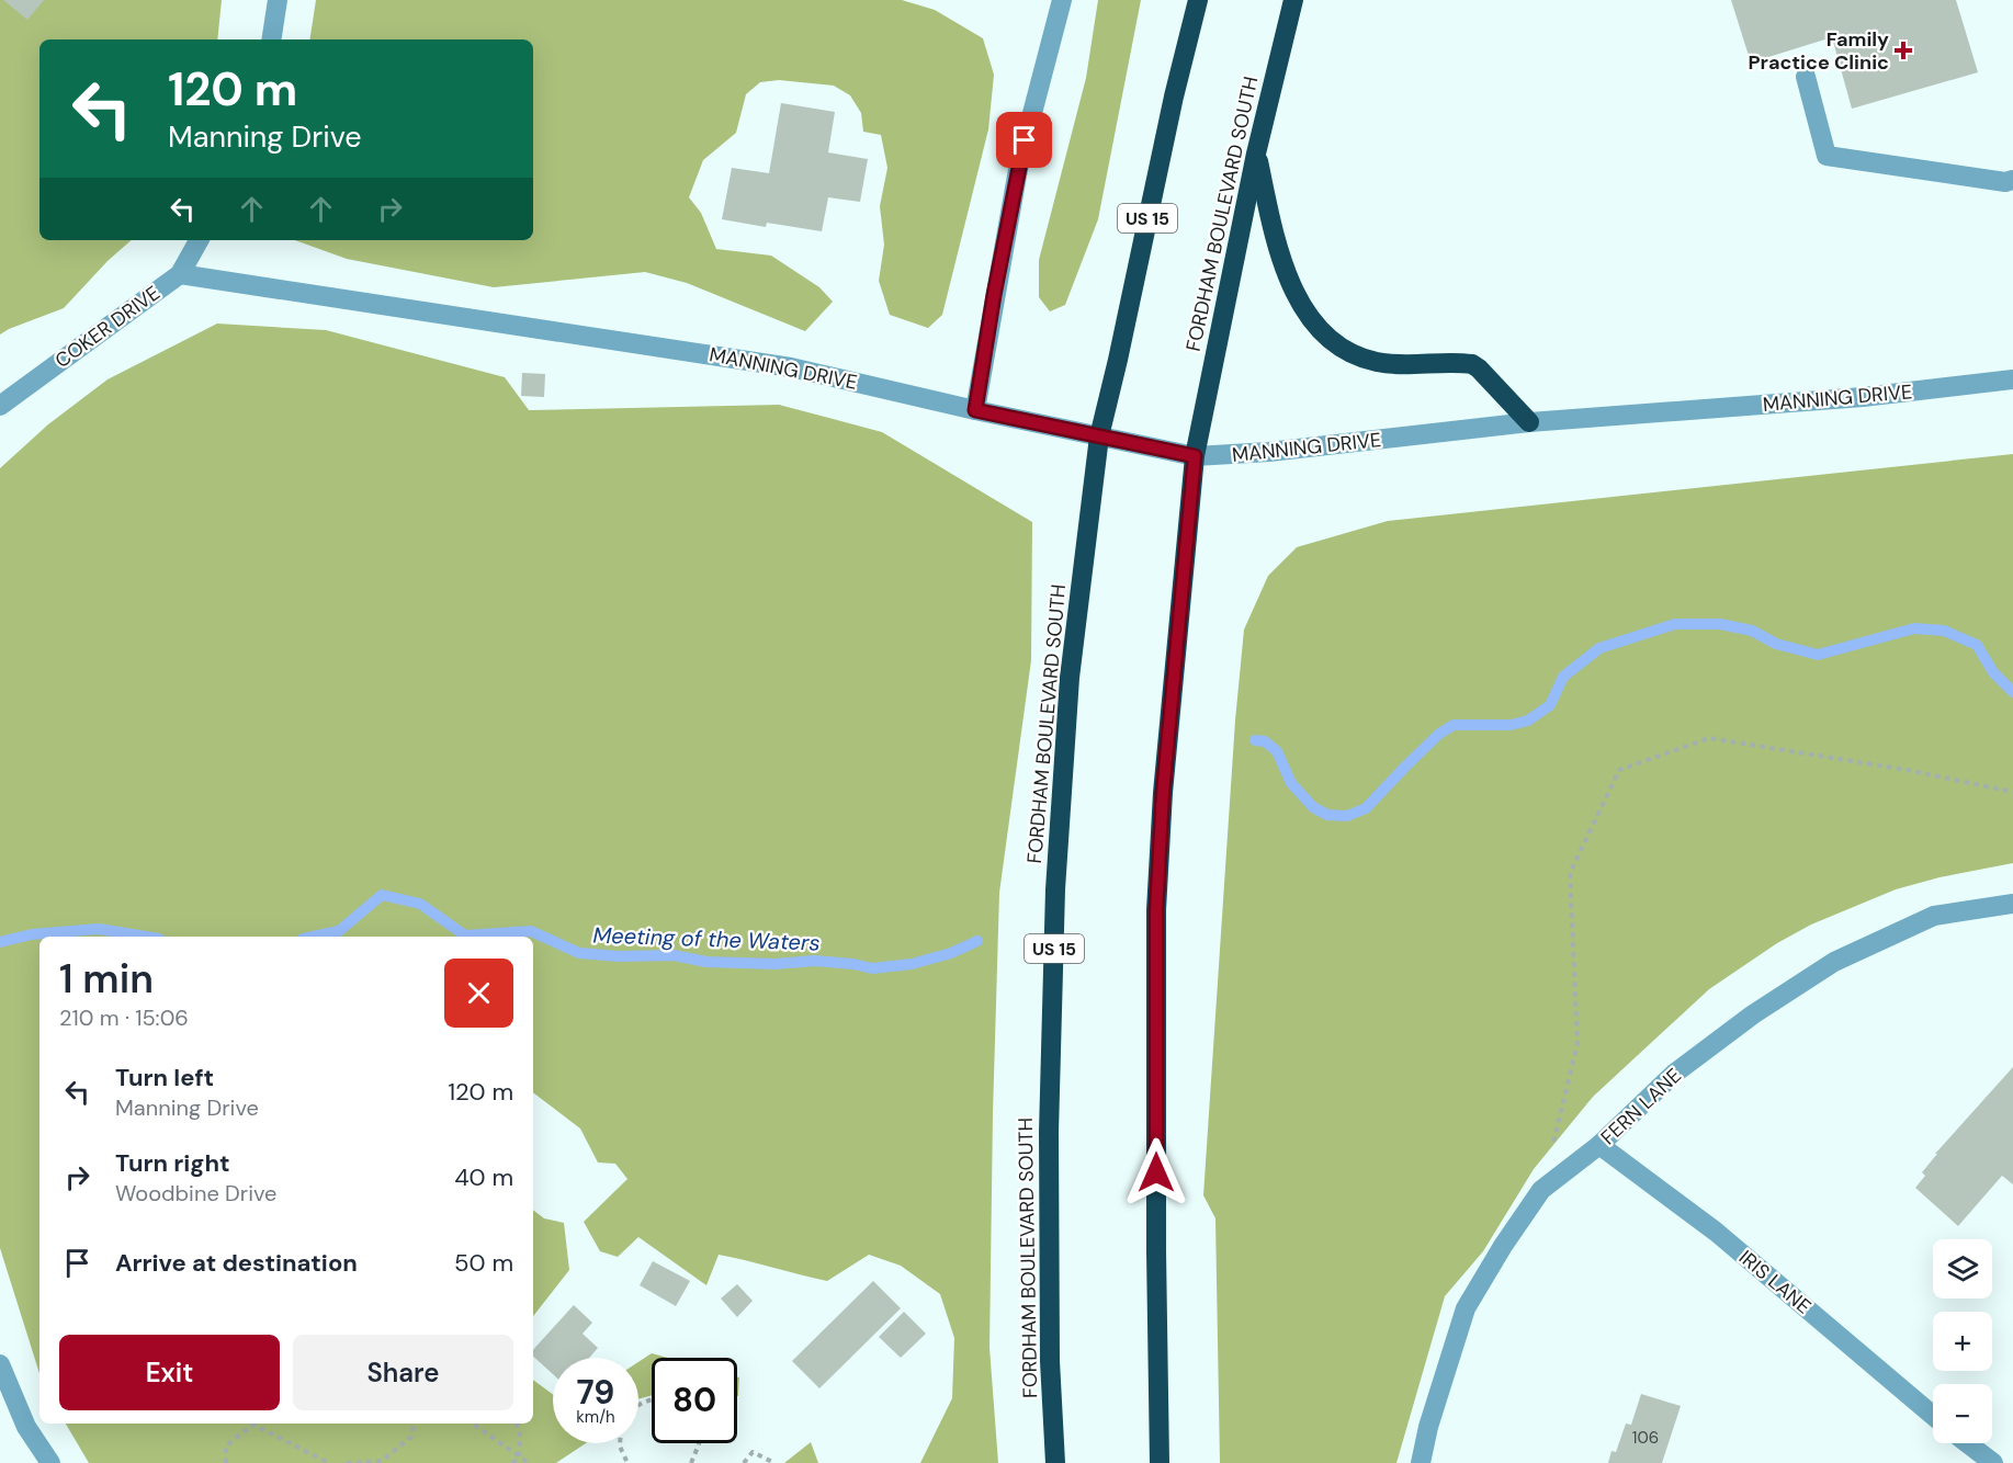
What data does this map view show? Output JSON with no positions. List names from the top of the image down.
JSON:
{
  "streets": {
    "highway": ["FORDHAM BOULEVARD SOUTH", "US 15"],
    "street": [
      "COKER DRIVE",
      "MANNING DRIVE",
      "FERN LANE",
      "IRIS LANE"
    ]
  },
  "crossings": [
    ["FORDHAM BOULEVARD SOUTH", "MANNING DRIVE"],
    ["COKER DRIVE", "MANNING DRIVE"],
    ["FERN LANE", "IRIS LANE"]
  ],
  "water": ["Meeting of the Waters"],
  "places": {
    "health": ["Family Practice Clinic"]
  },
  "house_numbers": ["106"],
  "page": {
    "turn": ["120 m", "Manning Drive"],
    "heading": ["1 min", "210 m · 15:06"],
    "list": [
      {
        "name": "Turn left",
        "note": "Manning Drive",
        "value": "120 m"
      },
      {
        "name": "Turn right",
        "note": "Woodbine Drive",
        "value": "40 m"
      },
      {
        "name": "Arrive at destination",
        "value": "50 m"
      }
    ],
    "map_buttons": ["+", "−"],
    "buttons": ["Exit", "Share"],
    "speed": "79 km/h",
    "limit": "80"
  }
}
